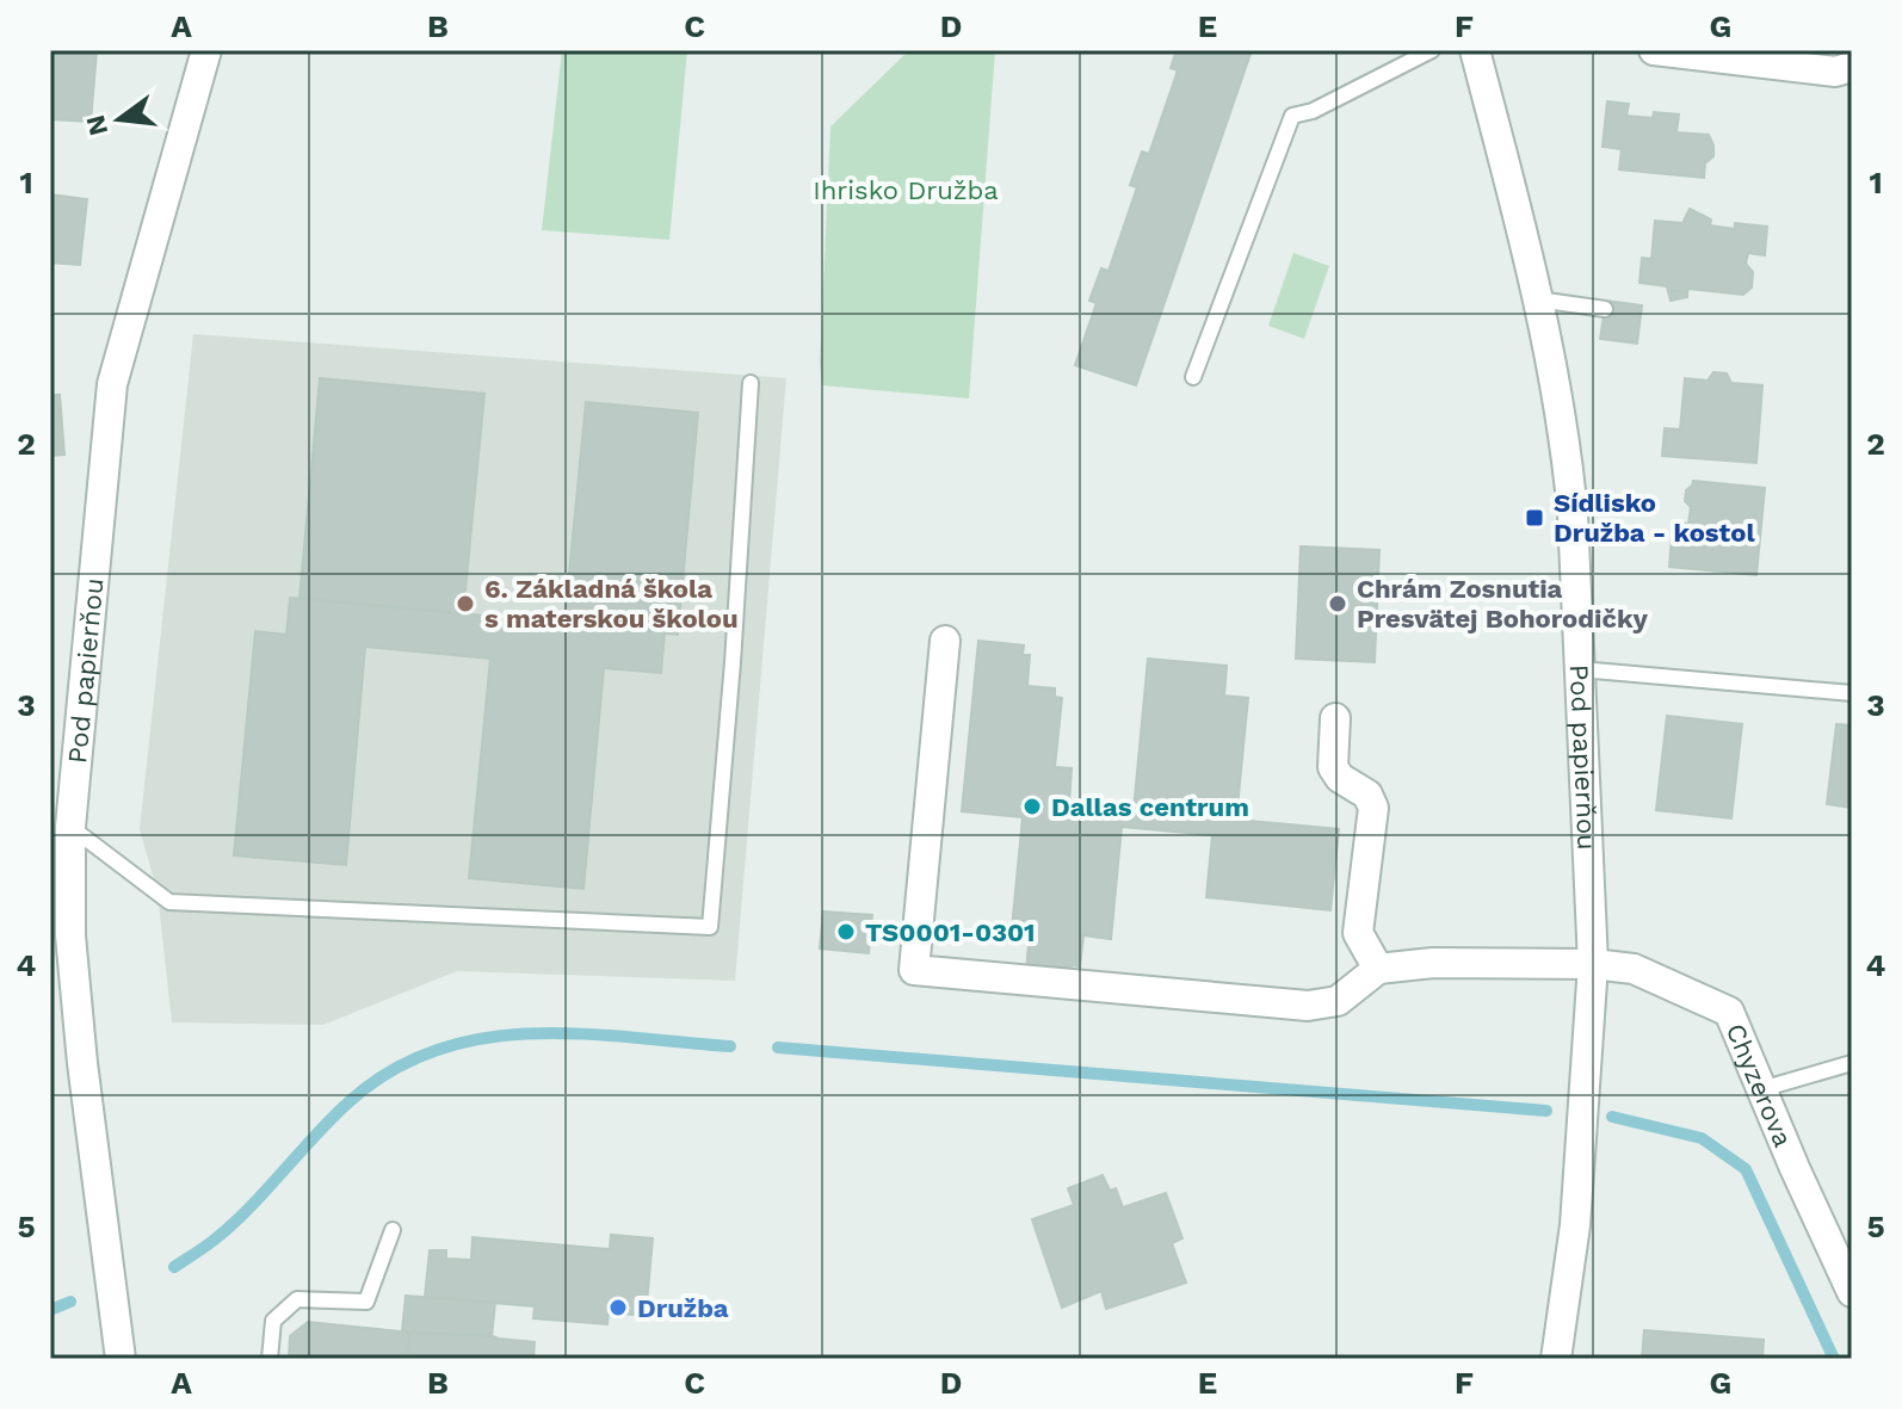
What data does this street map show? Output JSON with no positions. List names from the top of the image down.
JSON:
{
  "streets": {
    "street": ["Pod papierňou", "Chyzerova"]
  },
  "crossings": [
    ["Pod papierňou", "Chyzerova"]
  ],
  "parks": ["Ihrisko Družba"],
  "places": {
    "transit": ["Sídlisko Družba - kostol"],
    "other": [
      "6. Základná škola s materskou školou",
      "Chrám Zosnutia Presvätej Bohorodičky",
      "Dallas centrum",
      "TS0001-0301",
      "Družba"
    ]
  },
  "north": "left",
  "grid": {
    "columns": [
      "A",
      "B",
      "C",
      "D",
      "E",
      "F",
      "G"
    ],
    "rows": [
      "1",
      "2",
      "3",
      "4",
      "5"
    ]
  }
}
